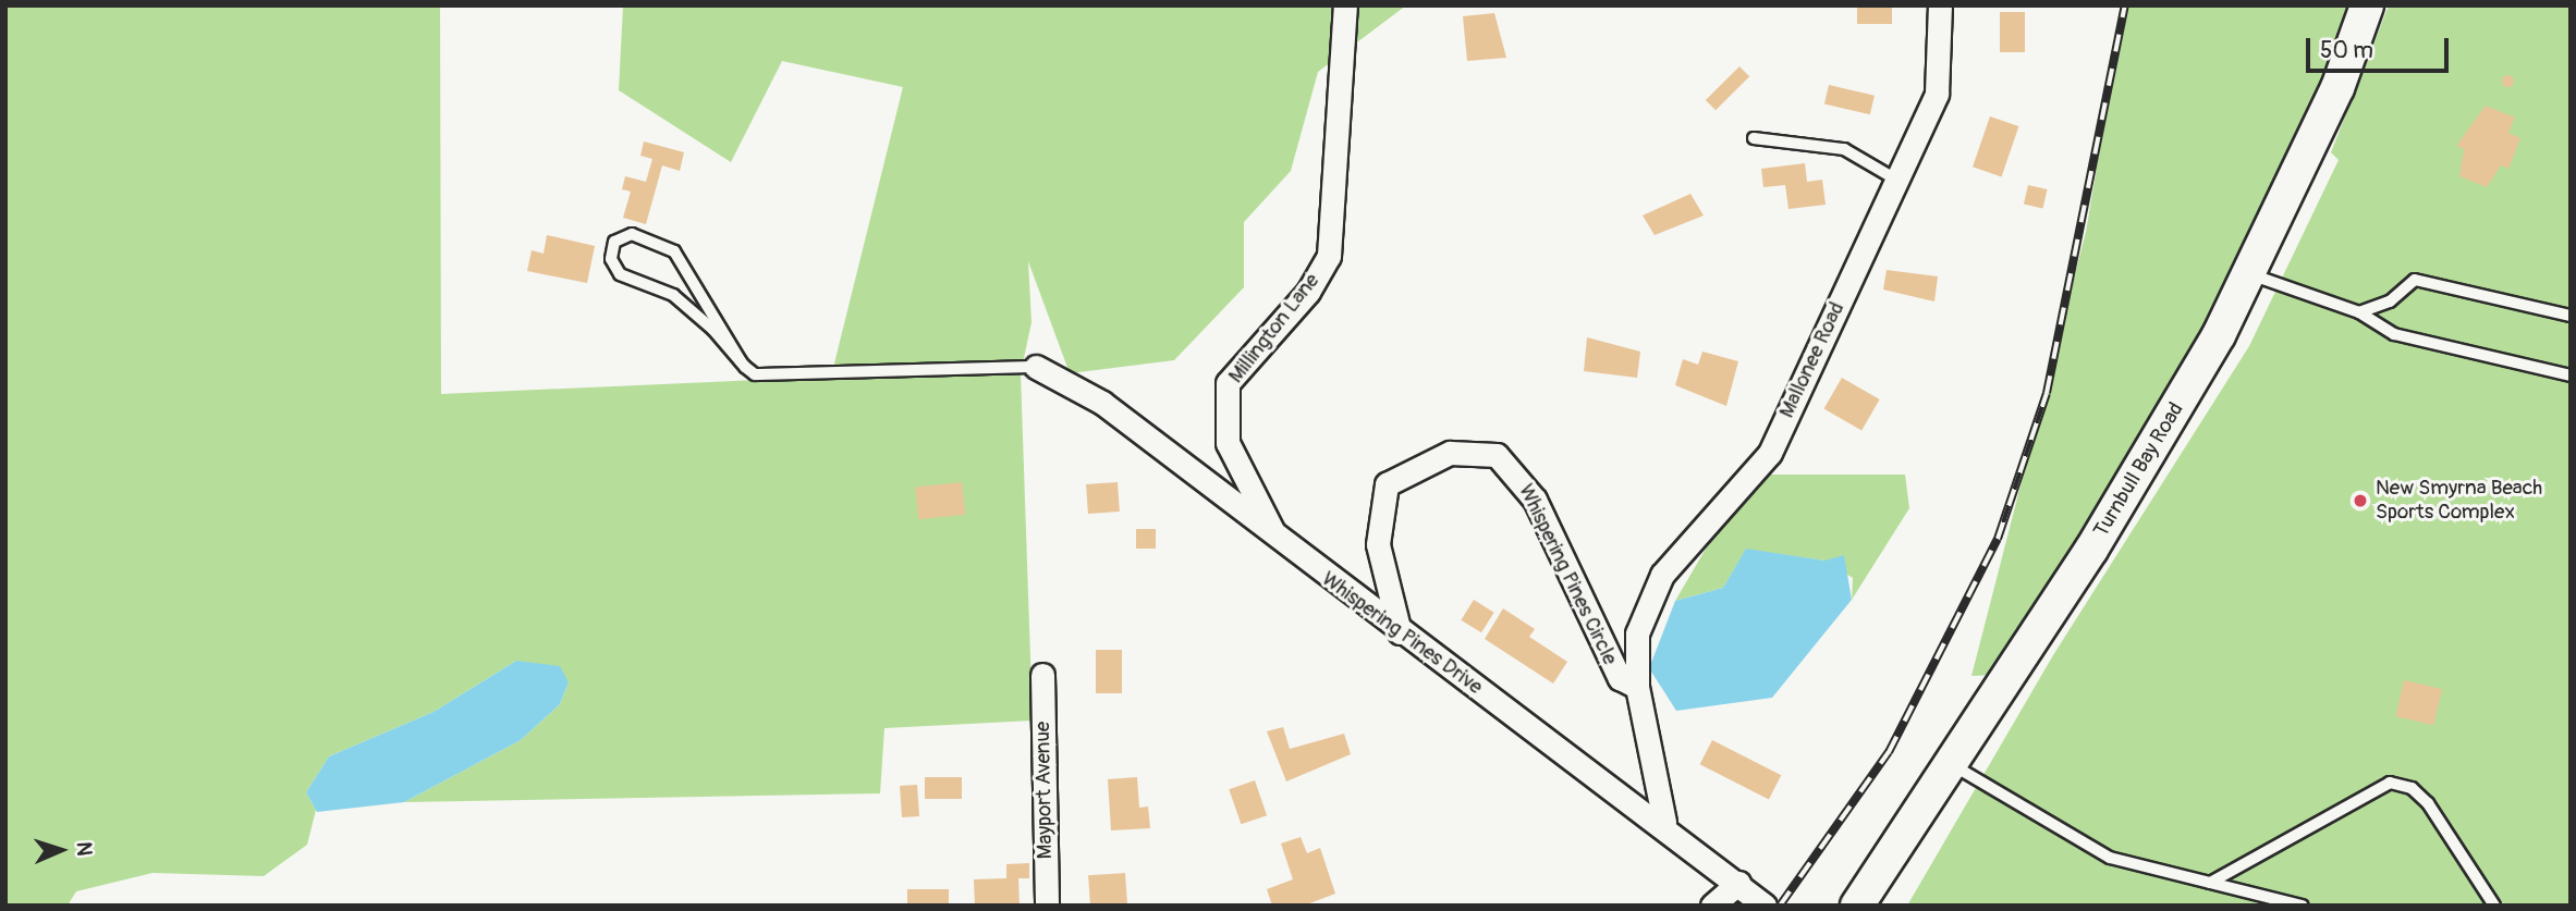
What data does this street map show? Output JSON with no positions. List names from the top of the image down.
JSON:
{
  "streets": {
    "street": [
      "Millington Lane",
      "Mallonee Road",
      "Turnbull Bay Road",
      "Whispering Pines Circle",
      "Whispering Pines Drive",
      "Mayport Avenue"
    ]
  },
  "crossings": [
    ["Millington Lane", "Whispering Pines Drive"],
    ["Mallonee Road", "Whispering Pines Circle"],
    ["Whispering Pines Circle", "Whispering Pines Drive"]
  ],
  "places": ["New Smyrna Beach Sports Complex"],
  "scale_bar": "50 m",
  "north": "right"
}
